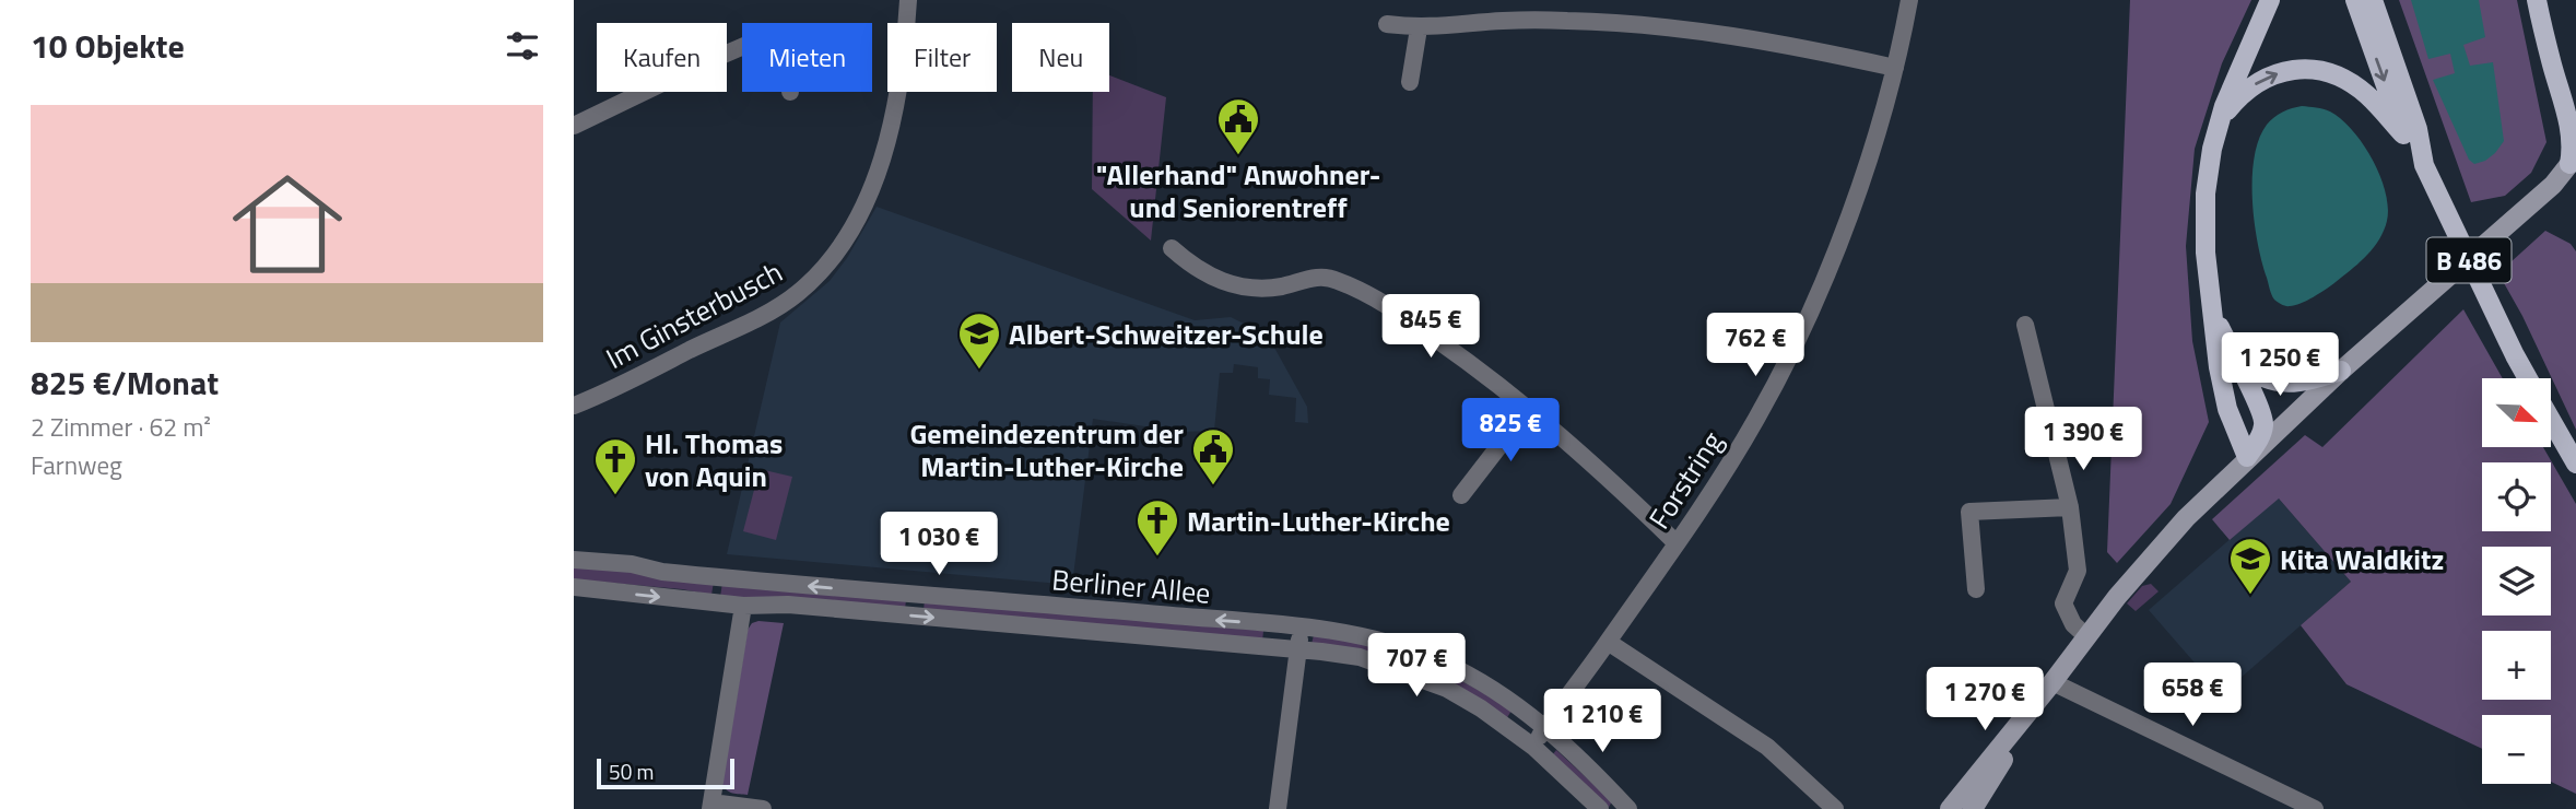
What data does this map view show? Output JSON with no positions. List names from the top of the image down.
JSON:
{
  "streets": {
    "main road": ["B 486"],
    "street": ["Im Ginsterbusch", "Forstring", "Berliner Allee"]
  },
  "crossings": [
    ["Forstring", "Berliner Allee"]
  ],
  "places": {
    "public building": ["\"Allerhand\" Anwohner- und Seniorentreff", "Gemeindezentrum der Martin-Luther-Kirche"],
    "school or university": ["Albert-Schweitzer-Schule", "Kita Waldkitz"],
    "church": ["Hl. Thomas von Aquin", "Martin-Luther-Kirche"]
  },
  "scale_bar": "50 m",
  "north": "bottom right",
  "page": {
    "heading": "10 Objekte",
    "chip": [
      "Kaufen",
      "Mieten",
      "Filter",
      "Neu"
    ],
    "list": [
      {
        "name": "825 €/Monat",
        "note": "2 Zimmer · 62 m² · Farnweg"
      }
    ],
    "price": [
      "845 €",
      "762 €",
      "1 250 €",
      "825 €",
      "1 390 €",
      "1 030 €",
      "707 €",
      "658 €",
      "1 270 €",
      "1 210 €"
    ],
    "map_buttons": ["+", "−"],
    "scale": "50 m"
  }
}
